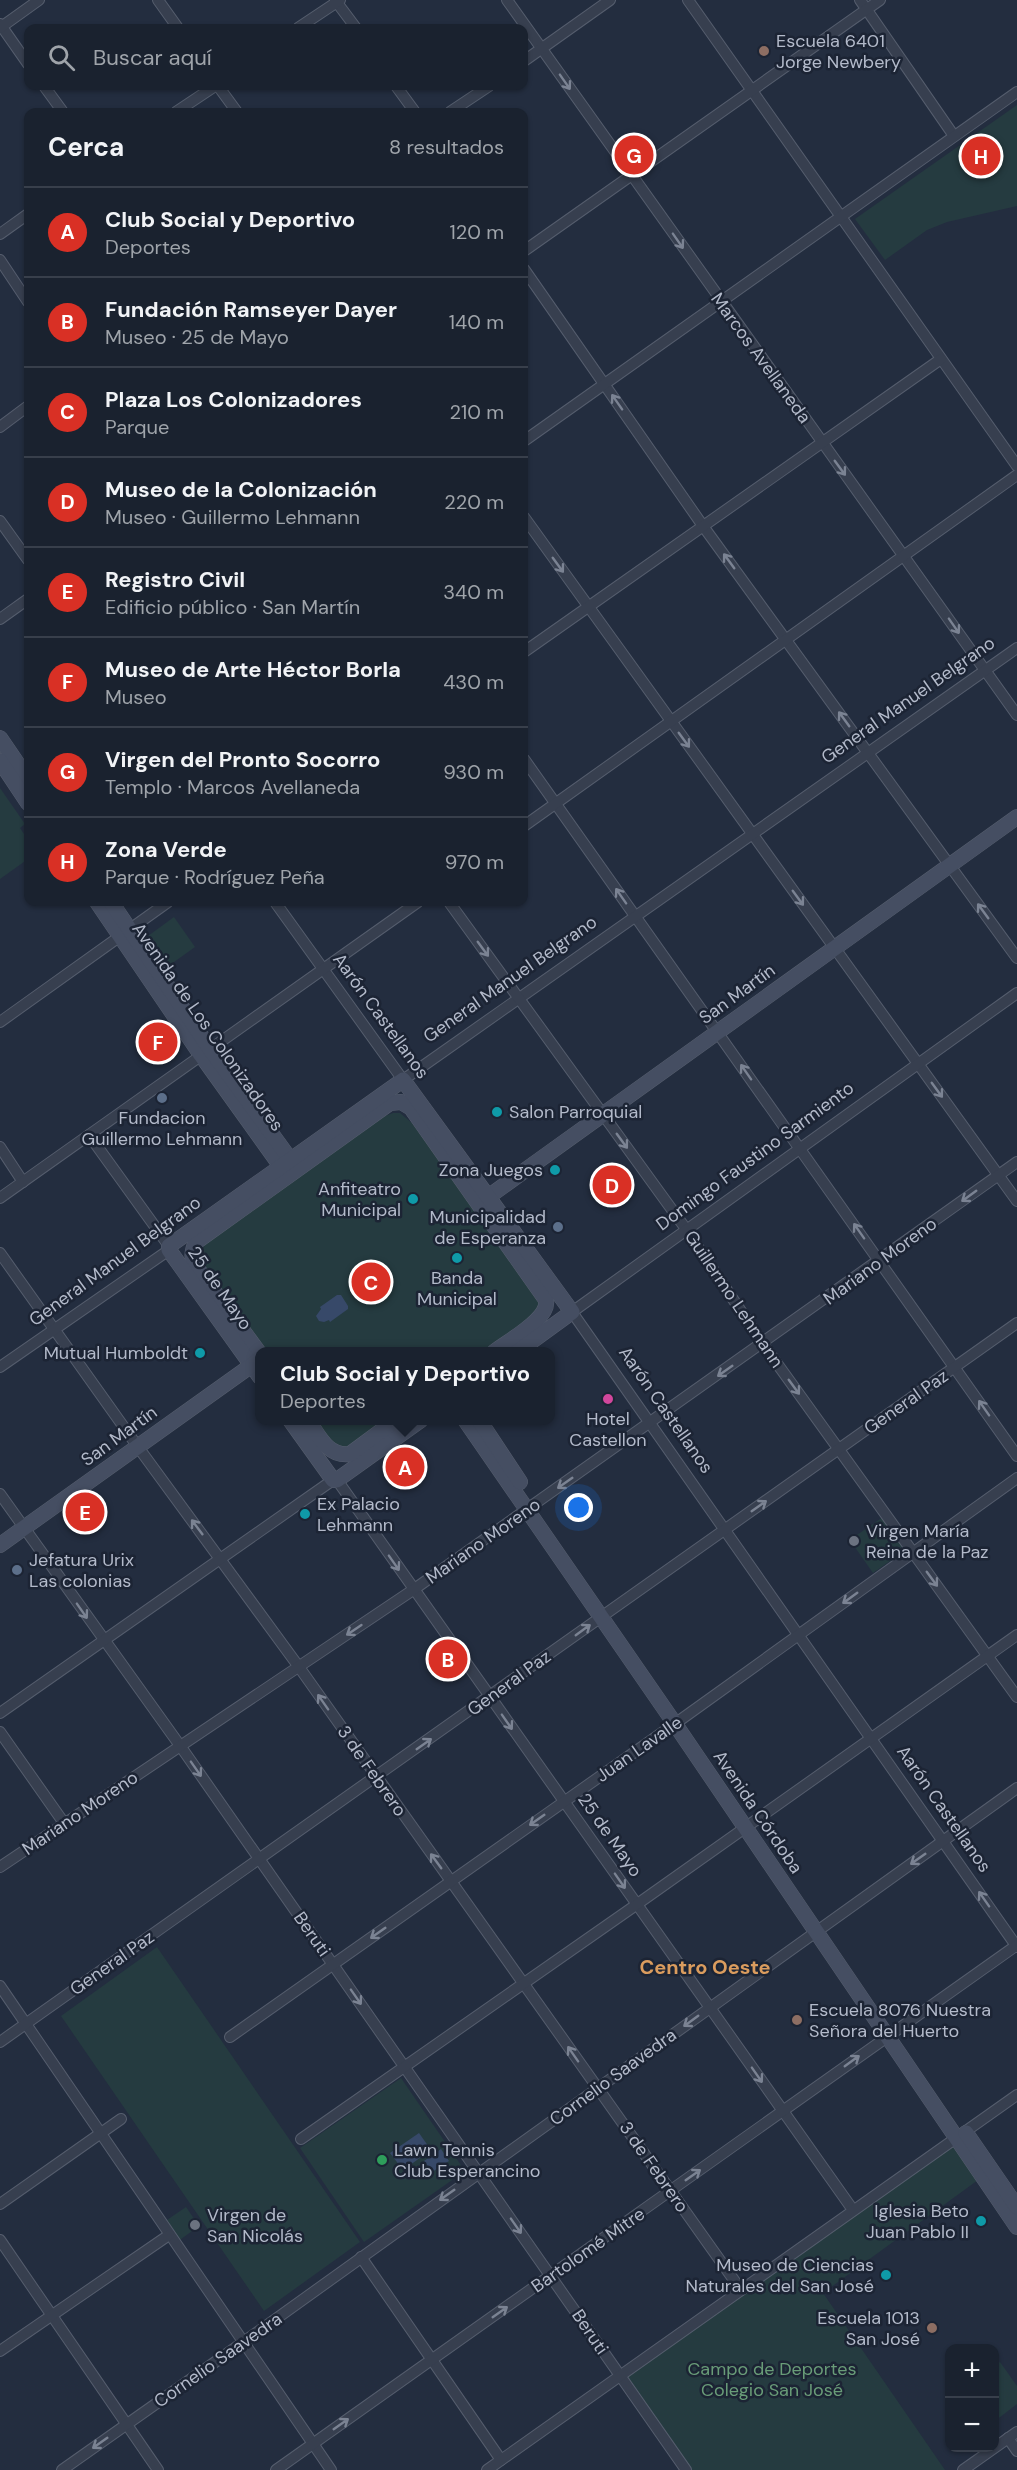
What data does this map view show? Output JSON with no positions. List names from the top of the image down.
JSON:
{
  "streets": {
    "main road": [
      "General Manuel Belgrano",
      "San Martín",
      "Aarón Castellanos",
      "Avenida de Los Colonizadores",
      "Domingo Faustino Sarmiento",
      "25 de Mayo",
      "Avenida Córdoba"
    ],
    "street": [
      "Marcos Avellaneda",
      "Mariano Moreno",
      "Guillermo Lehmann",
      "General Paz",
      "Juan Lavalle",
      "3 de Febrero",
      "Beruti",
      "Cornelio Saavedra",
      "Bartolomé Mitre"
    ]
  },
  "crossings": [
    ["Marcos Avellaneda", "General Manuel Belgrano"],
    ["General Manuel Belgrano", "Aarón Castellanos"],
    ["General Manuel Belgrano", "Avenida de Los Colonizadores"],
    ["General Manuel Belgrano", "25 de Mayo"],
    ["General Manuel Belgrano", "Guillermo Lehmann"],
    ["General Manuel Belgrano", "3 de Febrero"],
    ["San Martín", "Aarón Castellanos"],
    ["San Martín", "Guillermo Lehmann"],
    ["San Martín", "3 de Febrero"],
    ["San Martín", "Beruti"],
    ["Aarón Castellanos", "Domingo Faustino Sarmiento"],
    ["Aarón Castellanos", "Mariano Moreno"],
    ["Aarón Castellanos", "General Paz"],
    ["Aarón Castellanos", "Juan Lavalle"],
    ["Aarón Castellanos", "Cornelio Saavedra"],
    ["Aarón Castellanos", "Bartolomé Mitre"],
    ["Domingo Faustino Sarmiento", "Guillermo Lehmann"],
    ["Mariano Moreno", "25 de Mayo"],
    ["Mariano Moreno", "Guillermo Lehmann"],
    ["Mariano Moreno", "3 de Febrero"],
    ["Mariano Moreno", "Avenida Córdoba"],
    ["Mariano Moreno", "Beruti"],
    ["25 de Mayo", "General Paz"],
    ["25 de Mayo", "Juan Lavalle"],
    ["25 de Mayo", "Cornelio Saavedra"],
    ["25 de Mayo", "Bartolomé Mitre"],
    ["Guillermo Lehmann", "General Paz"],
    ["Guillermo Lehmann", "Juan Lavalle"],
    ["General Paz", "3 de Febrero"],
    ["General Paz", "Avenida Córdoba"],
    ["General Paz", "Beruti"],
    ["Juan Lavalle", "3 de Febrero"],
    ["Juan Lavalle", "Avenida Córdoba"],
    ["Juan Lavalle", "Beruti"],
    ["3 de Febrero", "Cornelio Saavedra"],
    ["3 de Febrero", "Bartolomé Mitre"],
    ["Avenida Córdoba", "Cornelio Saavedra"],
    ["Avenida Córdoba", "Bartolomé Mitre"],
    ["Beruti", "Cornelio Saavedra"],
    ["Beruti", "Bartolomé Mitre"]
  ],
  "one_way": [
    "Marcos Avellaneda",
    "Mariano Moreno",
    "25 de Mayo",
    "Guillermo Lehmann",
    "Juan Lavalle",
    "3 de Febrero",
    "Beruti",
    "Cornelio Saavedra",
    "Bartolomé Mitre"
  ],
  "districts": ["Centro Oeste"],
  "parks": ["Campo de Deportes Colegio San José"],
  "places": [
    "Escuela 6401 Jorge Newbery",
    "Fundacion Guillermo Lehmann",
    "Salon Parroquial",
    "Zona Juegos",
    "Anfiteatro Municipal",
    "Municipalidad de Esperanza",
    "Banda Municipal",
    "Mutual Humboldt",
    "Hotel Castellon",
    "Ex Palacio Lehmann",
    "Virgen María Reina de la Paz",
    "Jefatura Urix Las colonias",
    "Escuela 8076 Nuestra Señora del Huerto",
    "Lawn Tennis Club Esperancino",
    "Iglesia Beto Juan Pablo II",
    "Virgen de San Nicolás",
    "Museo de Ciencias Naturales del San José",
    "Escuela 1013 San José"
  ],
  "page": {
    "search": "Buscar aquí",
    "heading": ["Cerca", "8 resultados"],
    "pins": [
      "G",
      "H",
      "F",
      "D",
      "C",
      "A",
      "E",
      "B"
    ],
    "list": [
      {
        "mark": "A",
        "name": "Club Social y Deportivo",
        "note": "Deportes",
        "value": "120 m"
      },
      {
        "mark": "B",
        "name": "Fundación Ramseyer Dayer",
        "note": "Museo · 25 de Mayo",
        "value": "140 m"
      },
      {
        "mark": "C",
        "name": "Plaza Los Colonizadores",
        "note": "Parque",
        "value": "210 m"
      },
      {
        "mark": "D",
        "name": "Museo de la Colonización",
        "note": "Museo · Guillermo Lehmann",
        "value": "220 m"
      },
      {
        "mark": "E",
        "name": "Registro Civil",
        "note": "Edificio público · San Martín",
        "value": "340 m"
      },
      {
        "mark": "F",
        "name": "Museo de Arte Héctor Borla",
        "note": "Museo",
        "value": "430 m"
      },
      {
        "mark": "G",
        "name": "Virgen del Pronto Socorro",
        "note": "Templo · Marcos Avellaneda",
        "value": "930 m"
      },
      {
        "mark": "H",
        "name": "Zona Verde",
        "note": "Parque · Rodríguez Peña",
        "value": "970 m"
      }
    ],
    "popup": ["Club Social y Deportivo", "Deportes"],
    "map_buttons": ["+", "−"]
  }
}
